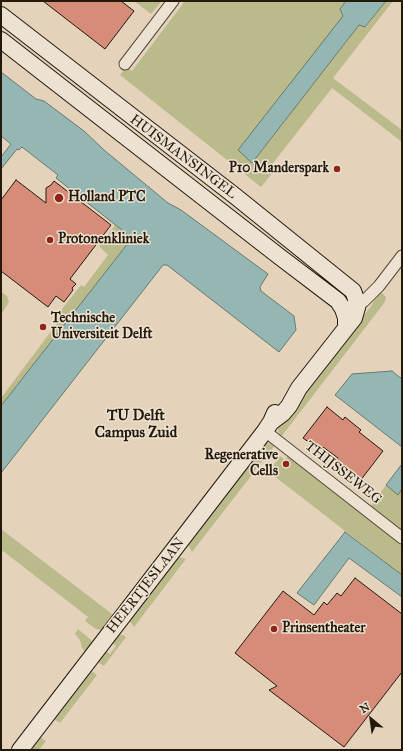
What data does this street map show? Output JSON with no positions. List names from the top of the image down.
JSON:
{
  "streets": {
    "street": ["HUISMANSINGEL", "THIJSSEWEG", "HEERTJESLAAN"]
  },
  "crossings": [
    ["HUISMANSINGEL", "HEERTJESLAAN"],
    ["THIJSSEWEG", "HEERTJESLAAN"]
  ],
  "districts": ["TU Delft Campus Zuid"],
  "places": [
    "P10 Manderspark",
    "Holland PTC",
    "Protonenkliniek",
    "Technische Universiteit Delft",
    "Regenerative Cells",
    "Prinsentheater"
  ],
  "north": "top left"
}
